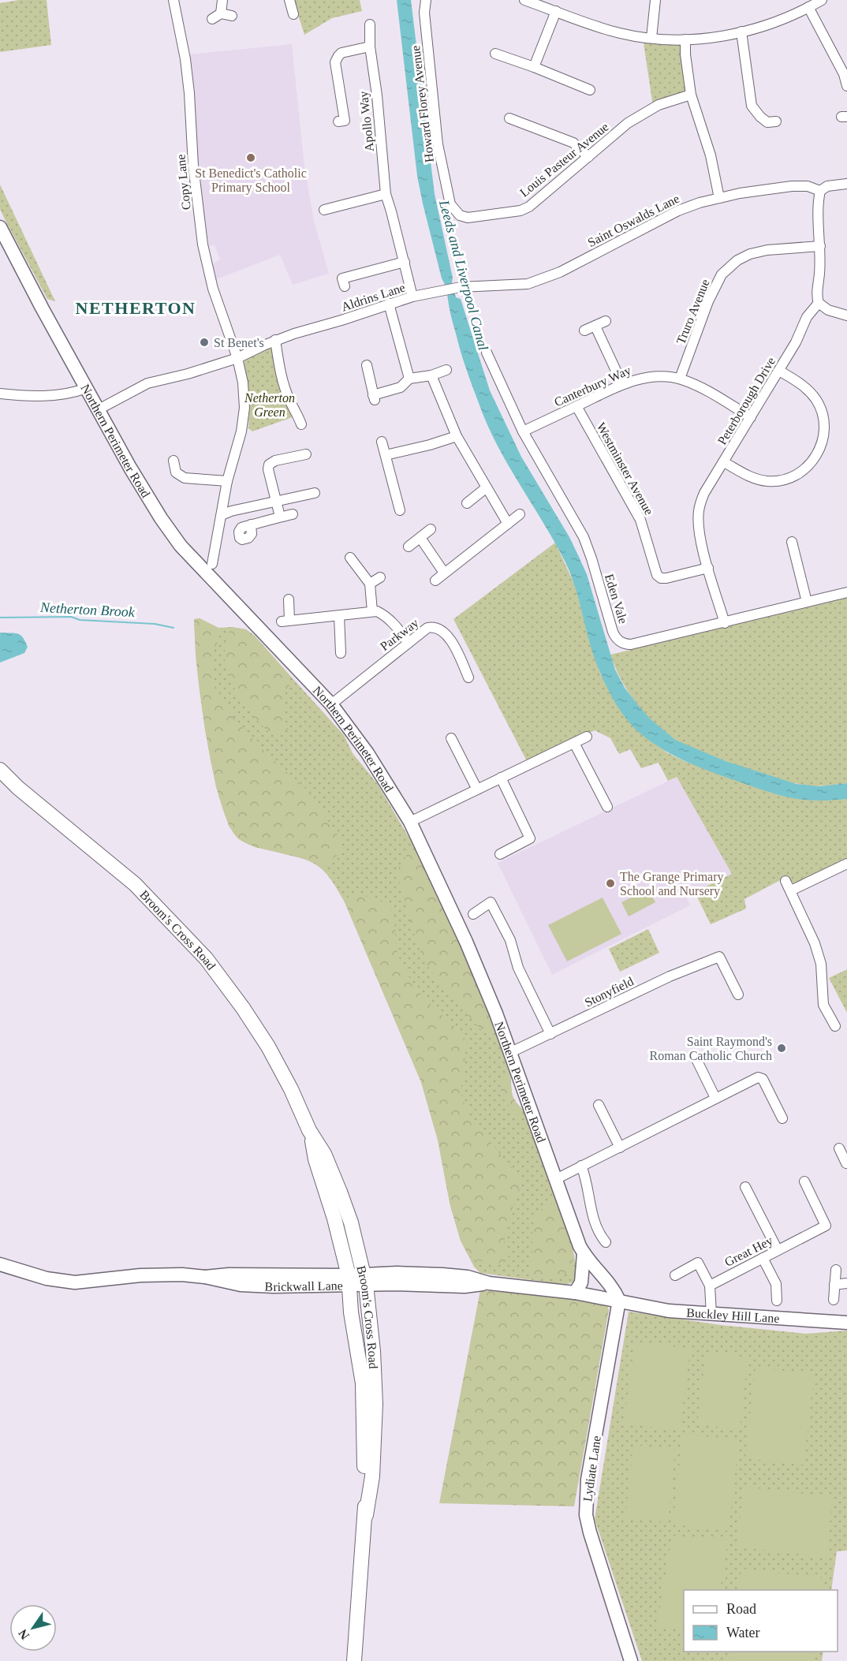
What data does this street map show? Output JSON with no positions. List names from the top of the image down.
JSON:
{
  "streets": {
    "highway": ["Broom's Cross Road"],
    "main road": [
      "Northern Perimeter Road",
      "Brickwall Lane",
      "Buckley Hill Lane",
      "Lydiate Lane"
    ],
    "street": [
      "Howard Florey Avenue",
      "Apollo Way",
      "Louis Pasteur Avenue",
      "Copy Lane",
      "Saint Oswalds Lane",
      "Aldrins Lane",
      "Truro Avenue",
      "Canterbury Way",
      "Peterborough Drive",
      "Westminster Avenue",
      "Eden Vale",
      "Parkway",
      "Stonyfield",
      "Great Hey"
    ]
  },
  "crossings": [
    ["Howard Florey Avenue", "Louis Pasteur Avenue"],
    ["Apollo Way", "Aldrins Lane"],
    ["Saint Oswalds Lane", "Aldrins Lane"],
    ["Truro Avenue", "Canterbury Way"],
    ["Canterbury Way", "Peterborough Drive"],
    ["Canterbury Way", "Westminster Avenue"],
    ["Canterbury Way", "Eden Vale"],
    ["Peterborough Drive", "Westminster Avenue"],
    ["Peterborough Drive", "Eden Vale"],
    ["Northern Perimeter Road", "Parkway"],
    ["Northern Perimeter Road", "Stonyfield"],
    ["Northern Perimeter Road", "Brickwall Lane"],
    ["Northern Perimeter Road", "Buckley Hill Lane"],
    ["Northern Perimeter Road", "Lydiate Lane"],
    ["Broom's Cross Road", "Brickwall Lane"],
    ["Brickwall Lane", "Buckley Hill Lane"],
    ["Brickwall Lane", "Lydiate Lane"],
    ["Buckley Hill Lane", "Lydiate Lane"]
  ],
  "districts": ["NETHERTON"],
  "water": ["Leeds and Liverpool Canal", "Netherton Brook"],
  "parks": ["Netherton Green"],
  "places": [
    "St Benedict's Catholic Primary School",
    "St Benet's",
    "The Grange Primary School and Nursery",
    "Saint Raymond's Roman Catholic Church"
  ],
  "legend": ["Road", "Water"],
  "north": "bottom left"
}
